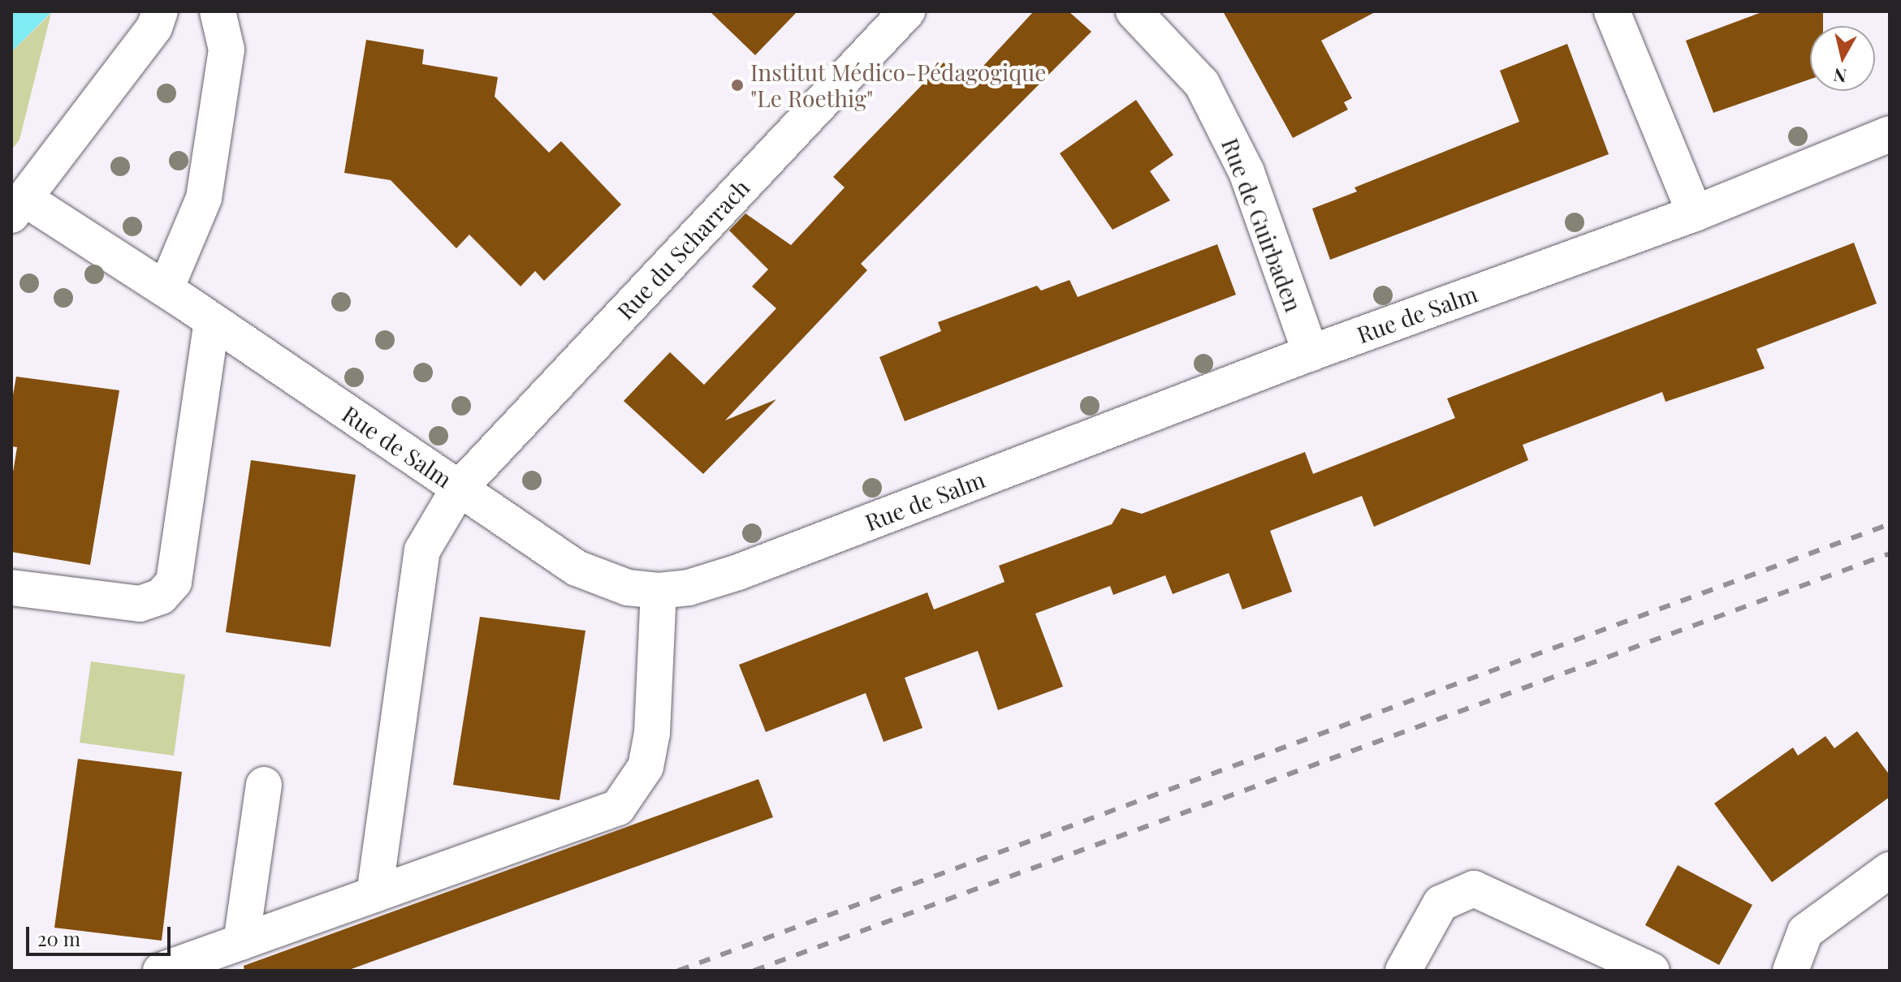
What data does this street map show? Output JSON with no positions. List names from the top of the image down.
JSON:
{
  "streets": {
    "street": ["Rue de Guirbaden", "Rue du Scharrach", "Rue de Salm"]
  },
  "crossings": [
    ["Rue de Guirbaden", "Rue de Salm"],
    ["Rue du Scharrach", "Rue de Salm"]
  ],
  "places": ["Institut Médico-Pédagogique \"Le Roethig\""],
  "scale_bar": "20 m",
  "north": "bottom"
}
